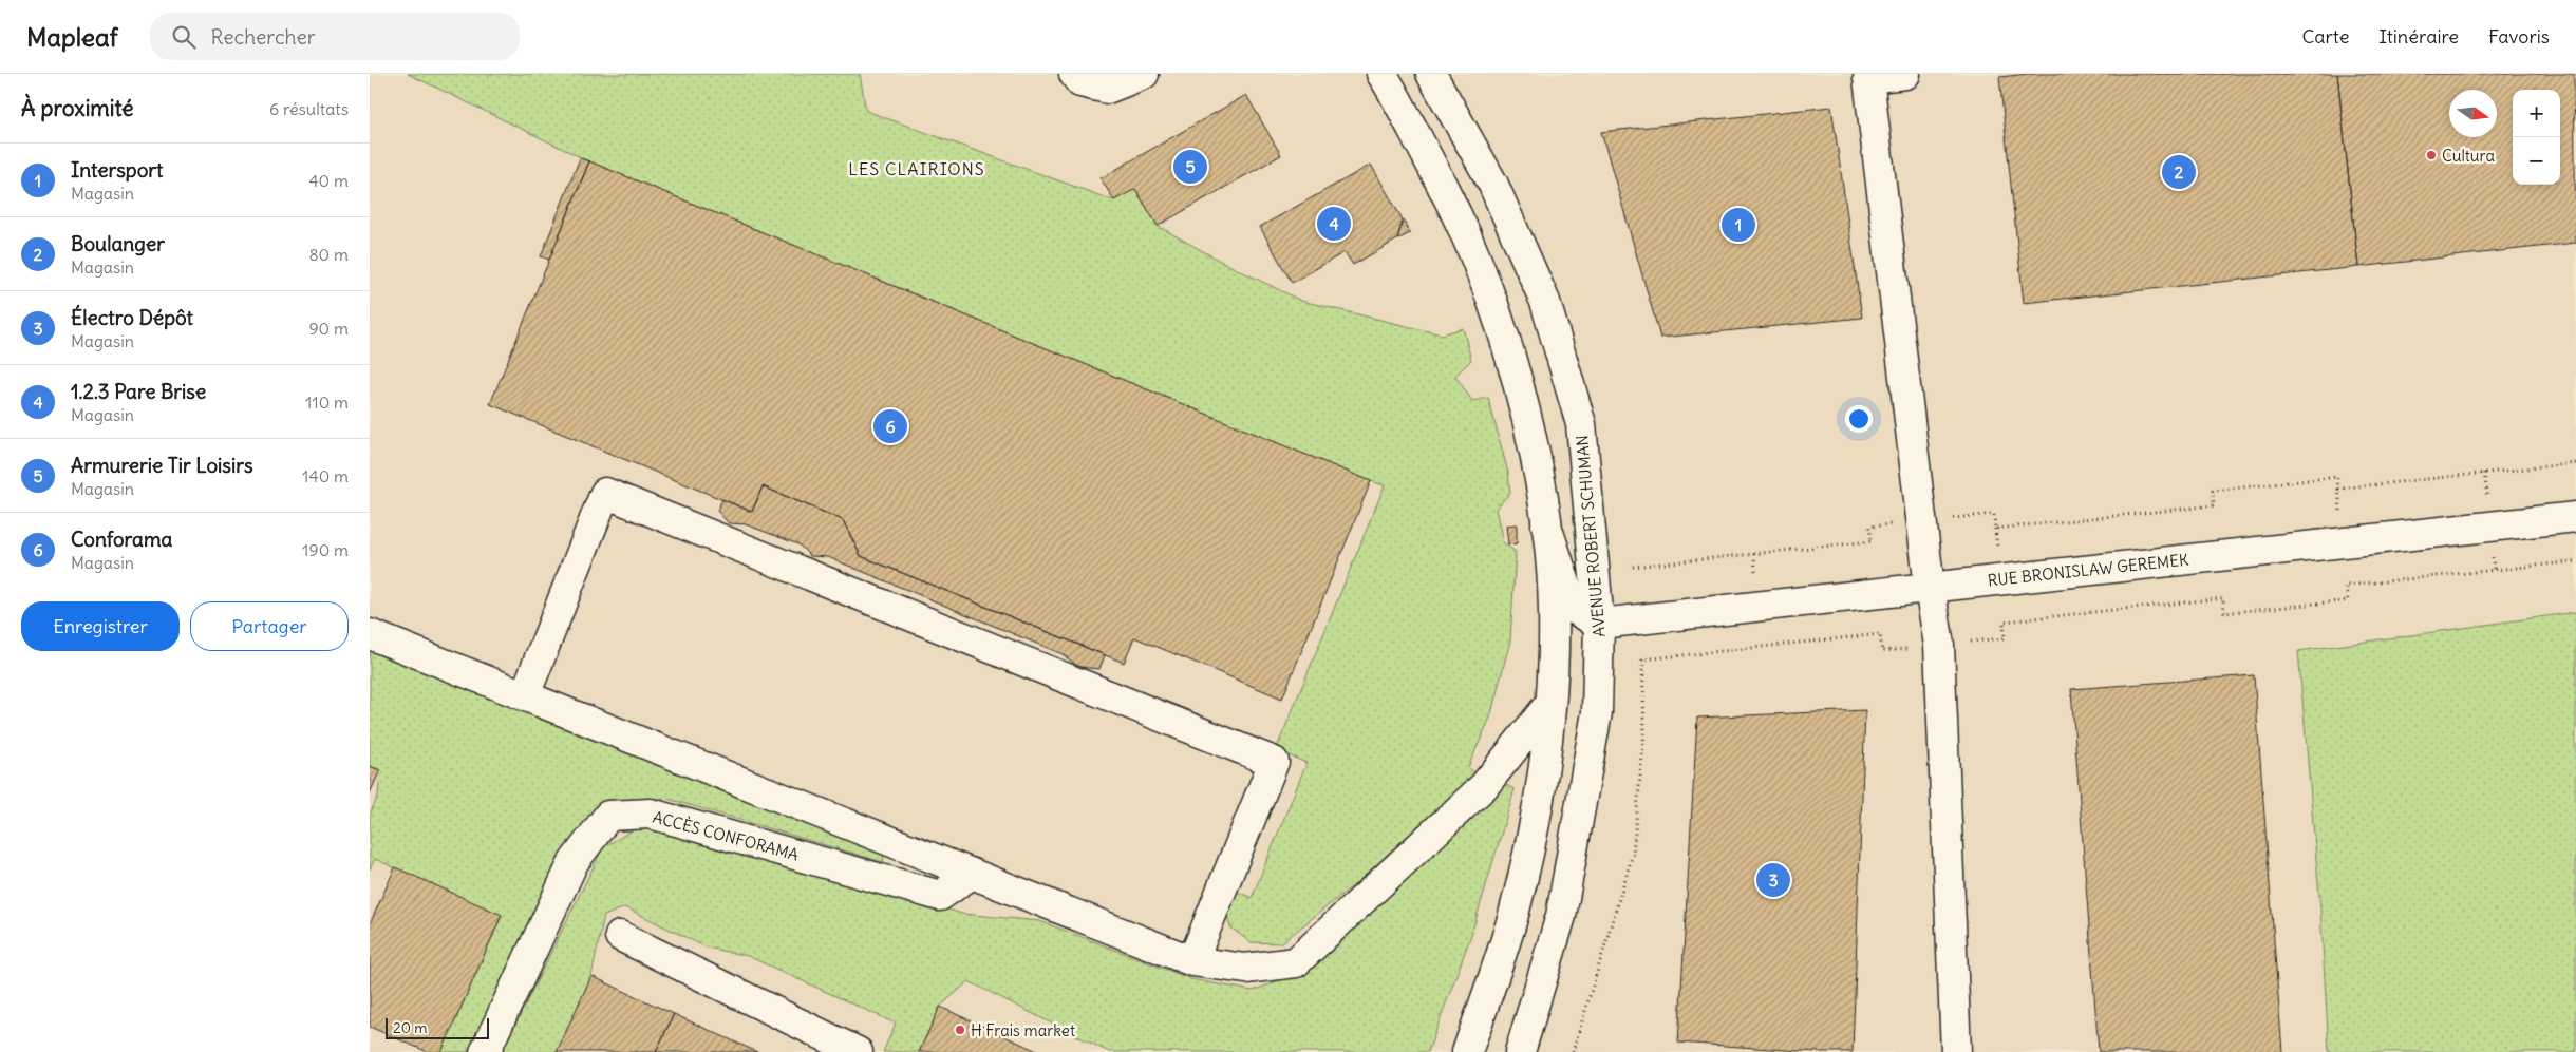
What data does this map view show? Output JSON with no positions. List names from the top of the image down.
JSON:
{
  "streets": {
    "street": ["AVENUE ROBERT SCHUMAN", "RUE BRONISLAW GEREMEK", "ACCÈS CONFORAMA"]
  },
  "crossings": [
    ["AVENUE ROBERT SCHUMAN", "RUE BRONISLAW GEREMEK"]
  ],
  "districts": ["LES CLAIRIONS"],
  "places": ["Cultura", "H Frais market"],
  "scale_bar": "20 m",
  "north": "right",
  "page": {
    "header": "Mapleaf",
    "search": "Rechercher",
    "nav": ["Carte", "Itinéraire", "Favoris"],
    "heading": ["À proximité", "6 résultats"],
    "map_buttons": ["+", "−"],
    "list": [
      {
        "mark": "1",
        "name": "Intersport",
        "note": "Magasin",
        "value": "40 m"
      },
      {
        "mark": "2",
        "name": "Boulanger",
        "note": "Magasin",
        "value": "80 m"
      },
      {
        "mark": "3",
        "name": "Électro Dépôt",
        "note": "Magasin",
        "value": "90 m"
      },
      {
        "mark": "4",
        "name": "1.2.3 Pare Brise",
        "note": "Magasin",
        "value": "110 m"
      },
      {
        "mark": "5",
        "name": "Armurerie Tir Loisirs",
        "note": "Magasin",
        "value": "140 m"
      },
      {
        "mark": "6",
        "name": "Conforama",
        "note": "Magasin",
        "value": "190 m"
      }
    ],
    "pins": [
      "5",
      "2",
      "4",
      "1",
      "6",
      "3"
    ],
    "buttons": ["Enregistrer", "Partager"],
    "scale": "20 m"
  }
}
